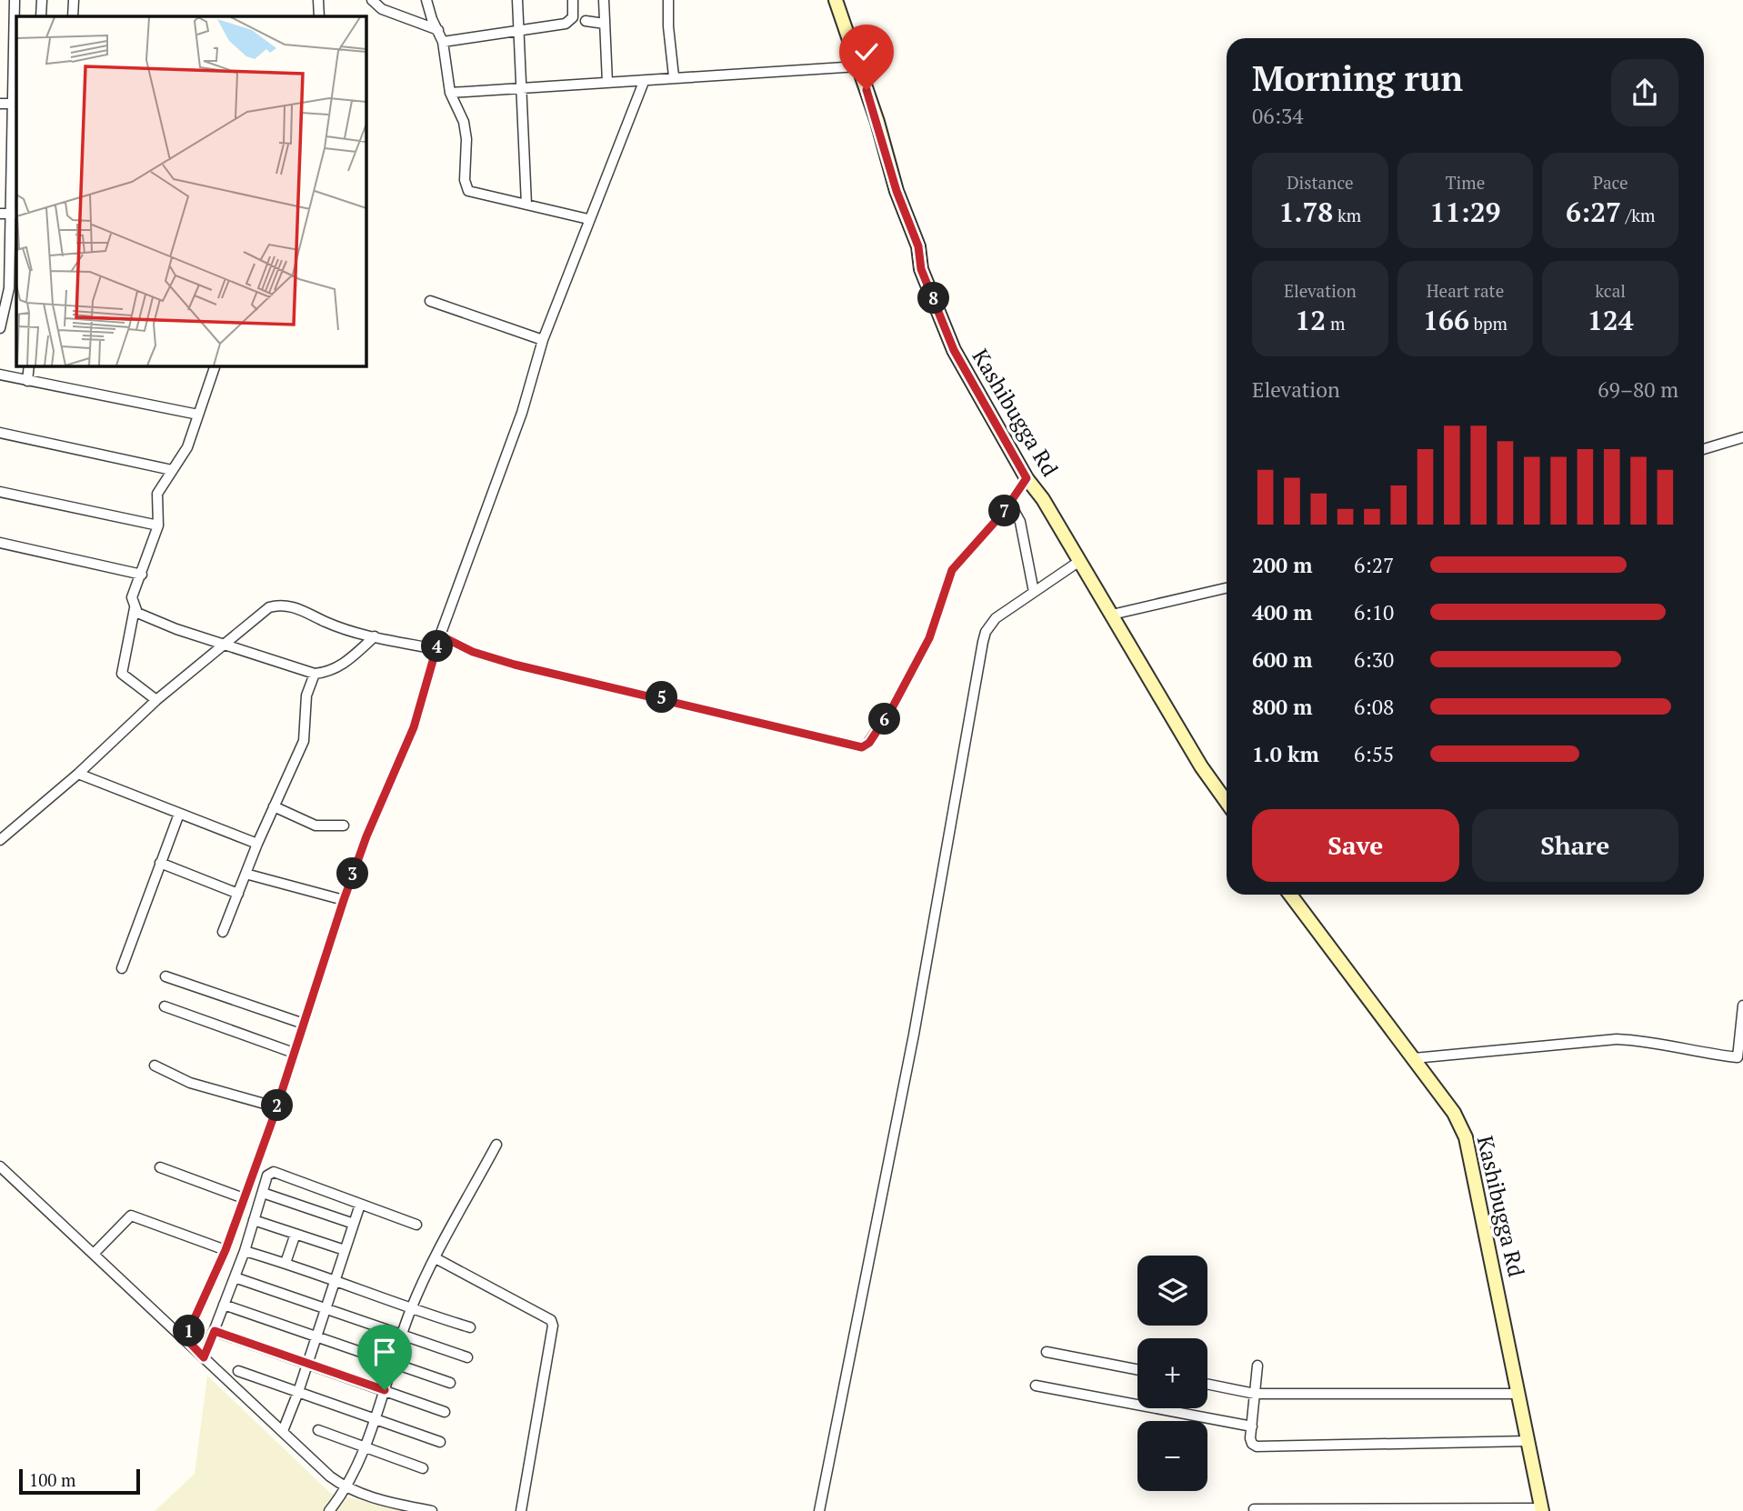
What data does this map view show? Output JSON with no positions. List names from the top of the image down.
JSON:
{
  "streets": {
    "main road": ["Kashibugga Rd"]
  },
  "scale_bar": "100 m",
  "page": {
    "heading": ["Morning run", "06:34"],
    "stats": [
      ["Distance", "1.78 km"],
      ["Time", "11:29"],
      ["Pace", "6:27 /km"],
      ["Elevation", "12 m"],
      ["Heart rate", "166 bpm"],
      ["kcal", "124"]
    ],
    "pins": [
      "8",
      "7",
      "4",
      "5",
      "6",
      "3",
      "2",
      "1"
    ],
    "chart": ["Elevation", "69–80 m"],
    "list": [
      {
        "name": "200 m",
        "note": "6:27"
      },
      {
        "name": "400 m",
        "note": "6:10"
      },
      {
        "name": "600 m",
        "note": "6:30"
      },
      {
        "name": "800 m",
        "note": "6:08"
      },
      {
        "name": "1.0 km",
        "note": "6:55"
      }
    ],
    "buttons": ["Save", "Share"],
    "map_buttons": ["+", "−"],
    "scale": "100 m"
  }
}
